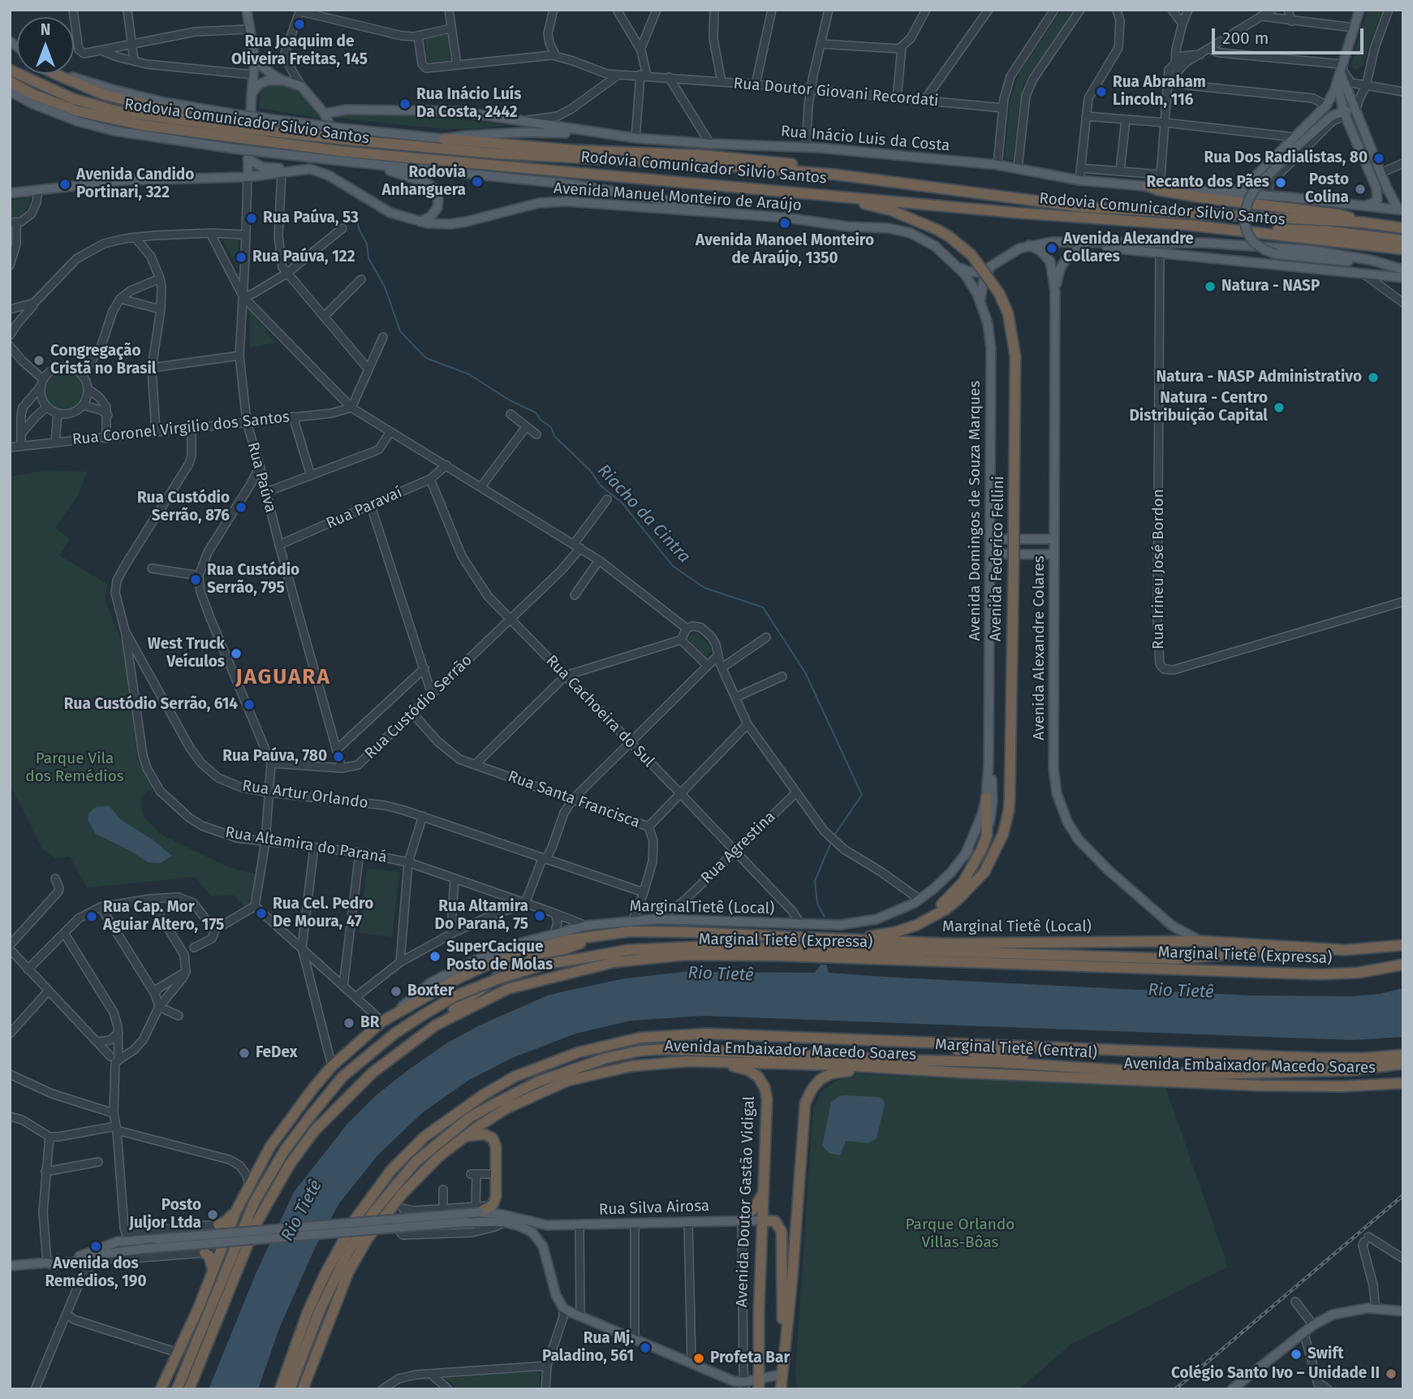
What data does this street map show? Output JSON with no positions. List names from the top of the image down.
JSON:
{
  "streets": {
    "highway": [
      "Rodovia Comunicador Silvio Santos",
      "Avenida Federico Fellini",
      "Marginal Tietê (Local)",
      "Marginal Tietê (Expressa)",
      "Marginal Tietê (Central)",
      "Avenida Embaixador Macedo Soares",
      "Avenida Doutor Gastão Vidigal"
    ],
    "main road": [
      "Rua Inácio Luis da Costa",
      "Avenida Manuel Monteiro de Araújo",
      "Avenida Domingos de Souza Marques",
      "Avenida Alexandre Colares",
      "MarginalTietê (Local)",
      "Rua Silva Airosa"
    ],
    "street": [
      "Rua Doutor Giovani Recordati",
      "Rua Coronel Virgilio dos Santos",
      "Rua Paúva",
      "Rua Paravaí",
      "Rua Irineu José Bordon",
      "Rua Custódio Serrão",
      "Rua Cachoeira do Sul",
      "Rua Artur Orlando",
      "Rua Santa Francisca",
      "Rua Altamira do Paraná",
      "Rua Agrestina"
    ]
  },
  "crossings": [
    ["Rodovia Comunicador Silvio Santos", "Avenida Federico Fellini"],
    ["Avenida Manuel Monteiro de Araújo", "Avenida Domingos de Souza Marques"],
    ["Rua Coronel Virgilio dos Santos", "Rua Paúva"],
    ["Rua Coronel Virgilio dos Santos", "Rua Artur Orlando"],
    ["Rua Paúva", "Rua Paravaí"],
    ["Rua Paúva", "Rua Custódio Serrão"],
    ["Rua Paravaí", "Rua Cachoeira do Sul"],
    ["Avenida Domingos de Souza Marques", "MarginalTietê (Local)"],
    ["Avenida Federico Fellini", "Marginal Tietê (Local)"],
    ["Avenida Alexandre Colares", "Marginal Tietê (Local)"],
    ["Rua Custódio Serrão", "Rua Cachoeira do Sul"],
    ["Rua Custódio Serrão", "Rua Santa Francisca"],
    ["Rua Cachoeira do Sul", "Rua Santa Francisca"],
    ["Rua Cachoeira do Sul", "Rua Agrestina"],
    ["Rua Cachoeira do Sul", "MarginalTietê (Local)"],
    ["Rua Artur Orlando", "Rua Altamira do Paraná"],
    ["Rua Altamira do Paraná", "MarginalTietê (Local)"],
    ["Rua Agrestina", "MarginalTietê (Local)"],
    ["Marginal Tietê (Central)", "Avenida Embaixador Macedo Soares"],
    ["Avenida Embaixador Macedo Soares", "Avenida Doutor Gastão Vidigal"],
    ["Avenida Doutor Gastão Vidigal", "Rua Silva Airosa"]
  ],
  "districts": ["JAGUARA"],
  "water": ["Riacho da Cintra", "Rio Tietê"],
  "parks": ["Parque Vila dos Remédios", "Parque Orlando Villas-Bôas"],
  "places": [
    "Rua Joaquim de Oliveira Freitas, 145",
    "Rua Abraham Lincoln, 116",
    "Rua Inácio Luís Da Costa, 2442",
    "Rua Dos Radialistas, 80",
    "Rodovia Anhanguera",
    "Recanto dos Pães",
    "Avenida Candido Portinari, 322",
    "Posto Colina",
    "Rua Paúva, 53",
    "Avenida Manoel Monteiro de Araújo, 1350",
    "Avenida Alexandre Collares",
    "Rua Paúva, 122",
    "Natura - NASP",
    "Congregação Cristã no Brasil",
    "Natura - NASP Administrativo",
    "Natura - Centro Distribuição Capital",
    "Rua Custódio Serrão, 876",
    "Rua Custódio Serrão, 795",
    "West Truck Veículos",
    "Rua Custódio Serrão, 614",
    "Rua Paúva, 780",
    "Rua Cel. Pedro De Moura, 47",
    "Rua Altamira Do Paraná, 75",
    "Rua Cap. Mor Aguiar Altero, 175",
    "SuperCacique Posto de Molas",
    "Boxter",
    "BR",
    "FeDex",
    "Posto Juljor Ltda",
    "Avenida dos Remédios, 190",
    "Rua Mj. Paladino, 561",
    "Swift",
    "Profeta Bar",
    "Colégio Santo Ivo – Unidade II"
  ],
  "scale_bar": "200 m",
  "north": "top"
}
